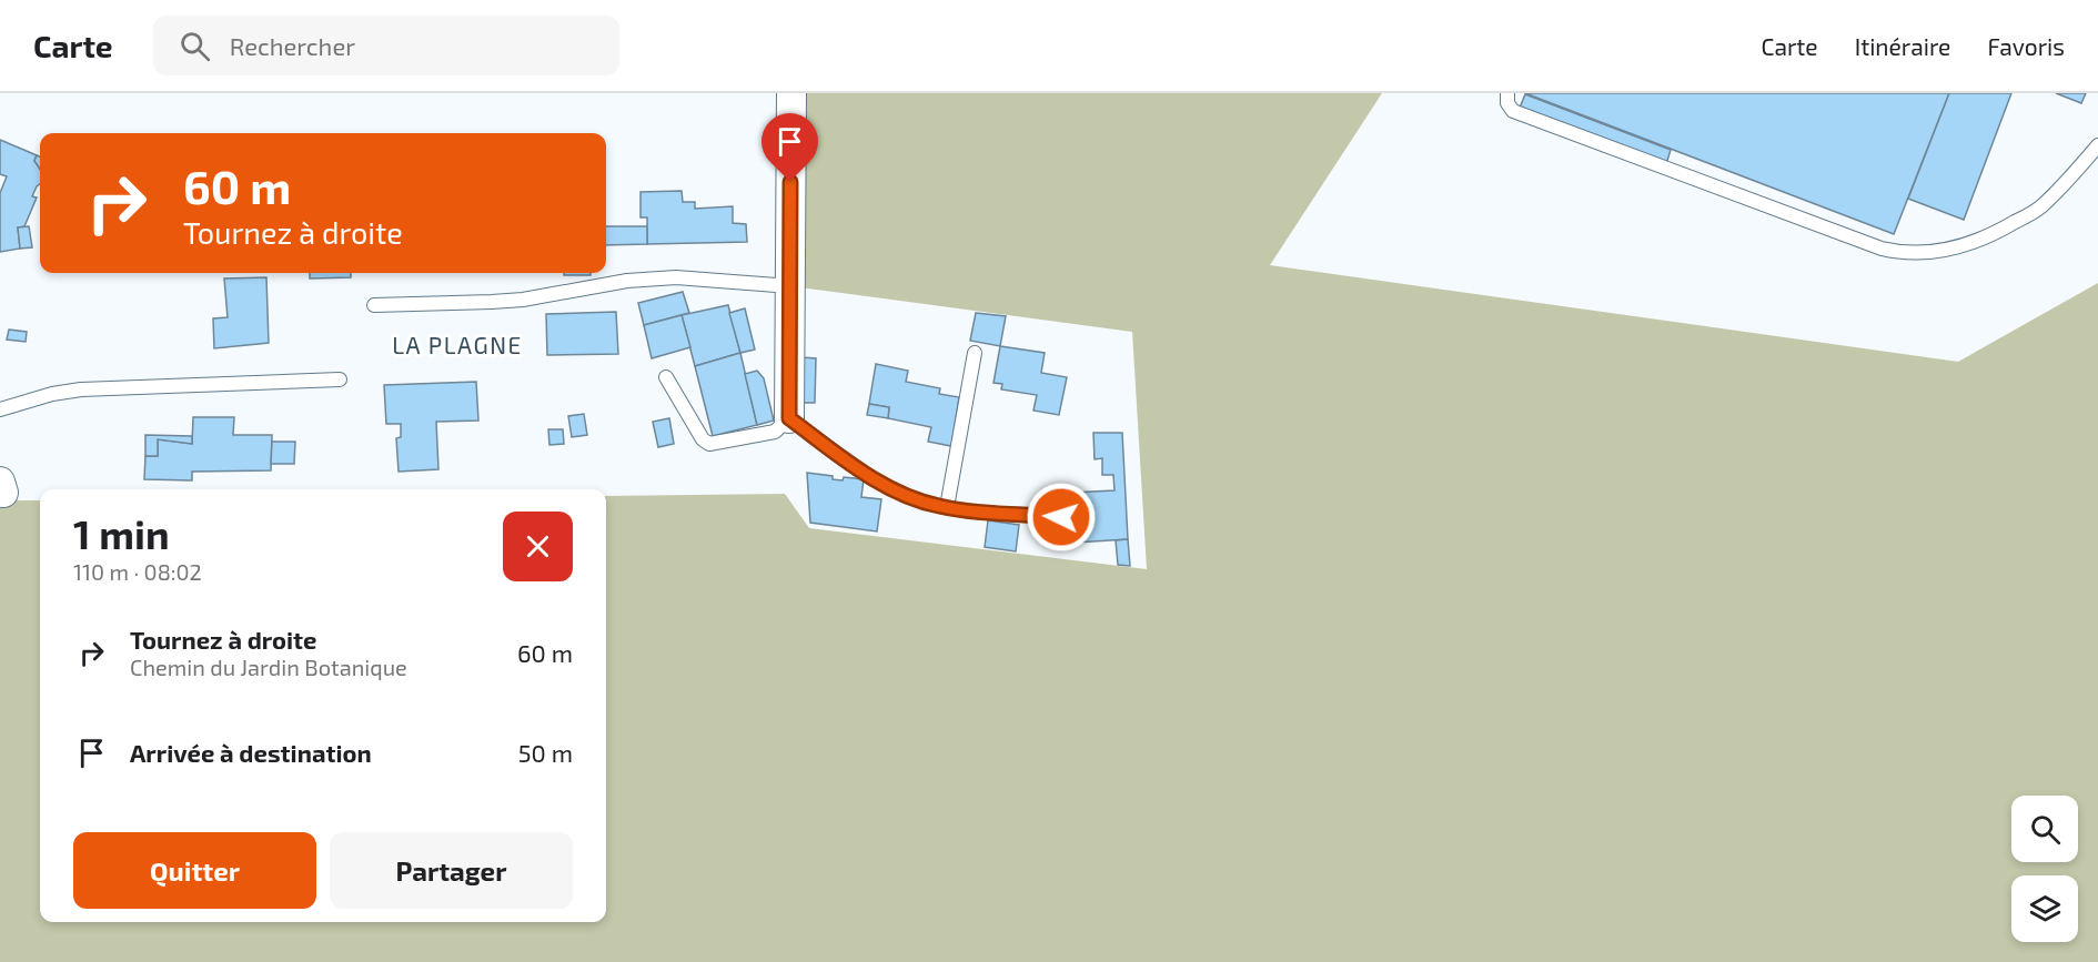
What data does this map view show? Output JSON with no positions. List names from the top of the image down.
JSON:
{
  "districts": ["LA PLAGNE"],
  "page": {
    "header": "Carte",
    "search": "Rechercher",
    "nav": ["Carte", "Itinéraire", "Favoris"],
    "turn": ["60 m", "Tournez à droite"],
    "heading": ["1 min", "110 m · 08:02"],
    "list": [
      {
        "name": "Tournez à droite",
        "note": "Chemin du Jardin Botanique",
        "value": "60 m"
      },
      {
        "name": "Arrivée à destination",
        "value": "50 m"
      }
    ],
    "buttons": ["Quitter", "Partager"]
  }
}
